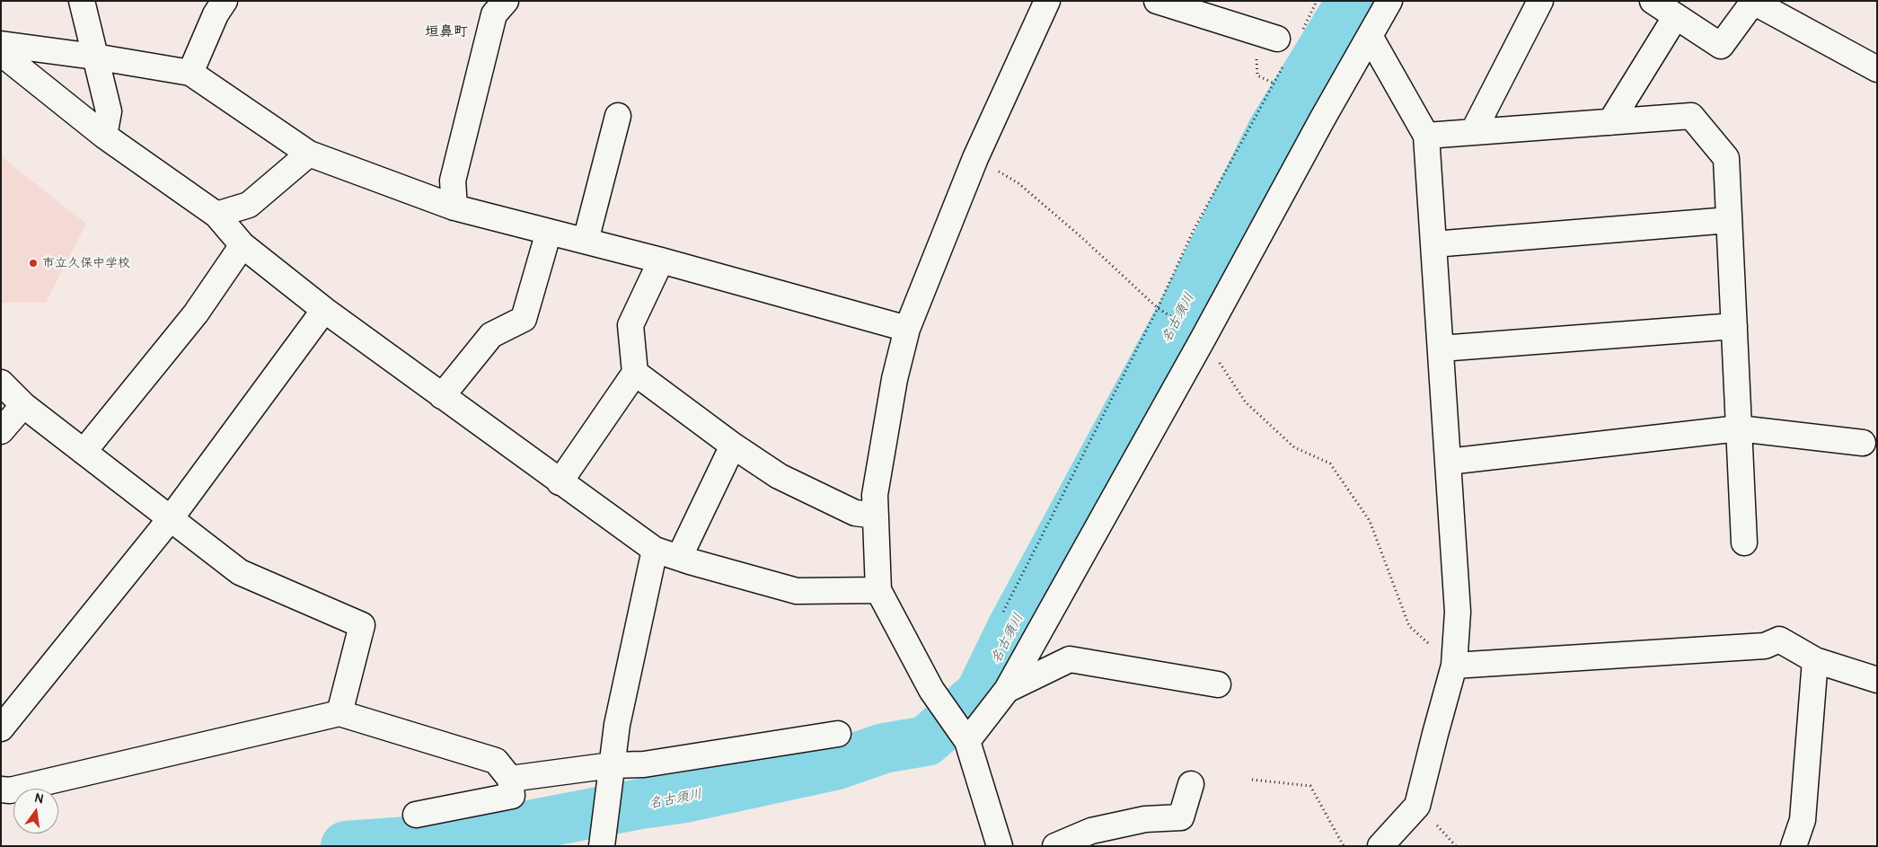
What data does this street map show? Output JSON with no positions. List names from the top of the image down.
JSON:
{
  "districts": ["垣鼻町"],
  "water": ["名古須川"],
  "places": ["市立久保中学校"],
  "north": "top"
}
